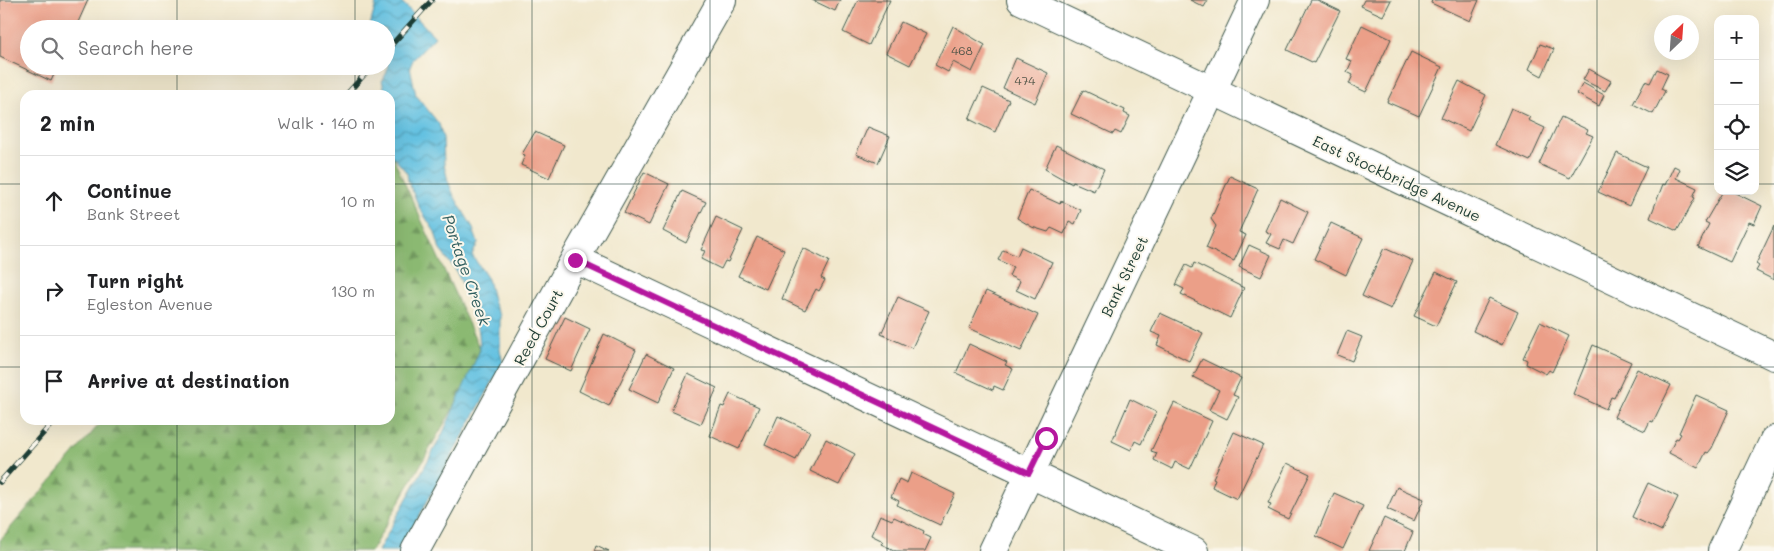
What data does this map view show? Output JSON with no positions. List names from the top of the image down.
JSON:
{
  "streets": {
    "street": ["East Stockbridge Avenue", "Bank Street", "Reed Court"]
  },
  "crossings": [
    ["East Stockbridge Avenue", "Bank Street"]
  ],
  "water": ["Portage Creek"],
  "house_numbers": ["468", "474"],
  "north": "top right",
  "page": {
    "map_buttons": ["+", "−"],
    "search": "Search here",
    "heading": ["2 min", "Walk · 140 m"],
    "list": [
      ["Continue", "Bank Street", "10 m"],
      ["Turn right", "Egleston Avenue", "130 m"],
      "Arrive at destination"
    ]
  }
}
